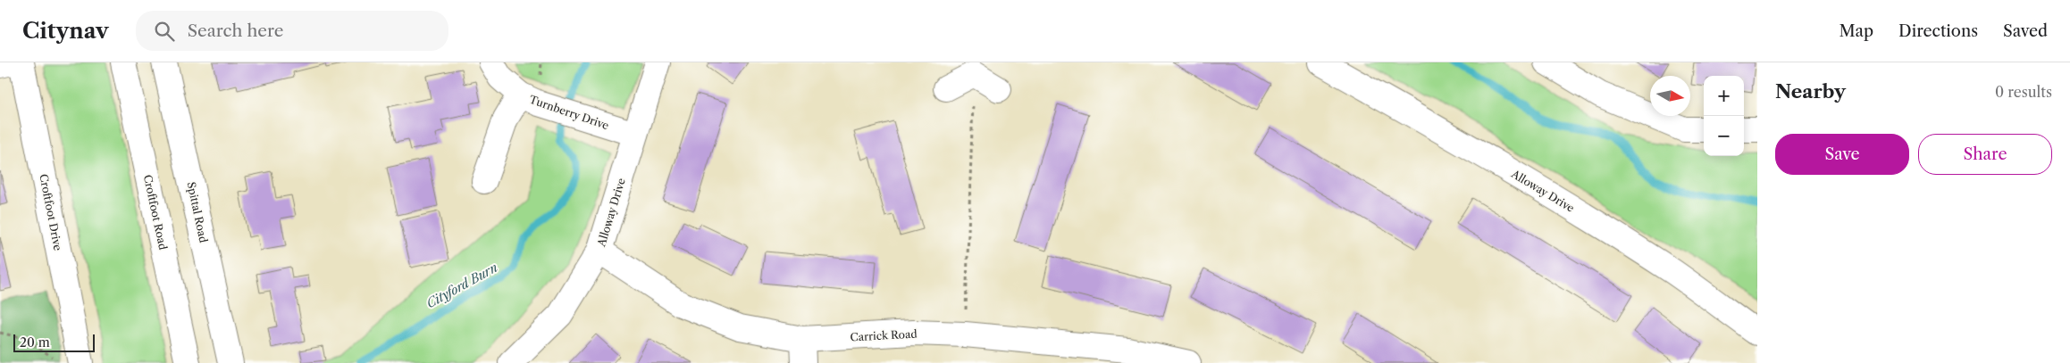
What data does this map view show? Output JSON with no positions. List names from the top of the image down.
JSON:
{
  "streets": {
    "street": [
      "Turnberry Drive",
      "Alloway Drive",
      "Croftfoot Drive",
      "Croftfoot Road",
      "Spittal Road",
      "Carrick Road"
    ]
  },
  "crossings": [
    ["Turnberry Drive", "Alloway Drive"],
    ["Alloway Drive", "Carrick Road"]
  ],
  "water": ["Cityford Burn"],
  "scale_bar": "20 m",
  "north": "right",
  "page": {
    "header": "Citynav",
    "search": "Search here",
    "nav": ["Map", "Directions", "Saved"],
    "heading": ["Nearby", "0 results"],
    "map_buttons": ["+", "−"],
    "buttons": ["Save", "Share"],
    "scale": "20 m"
  }
}
